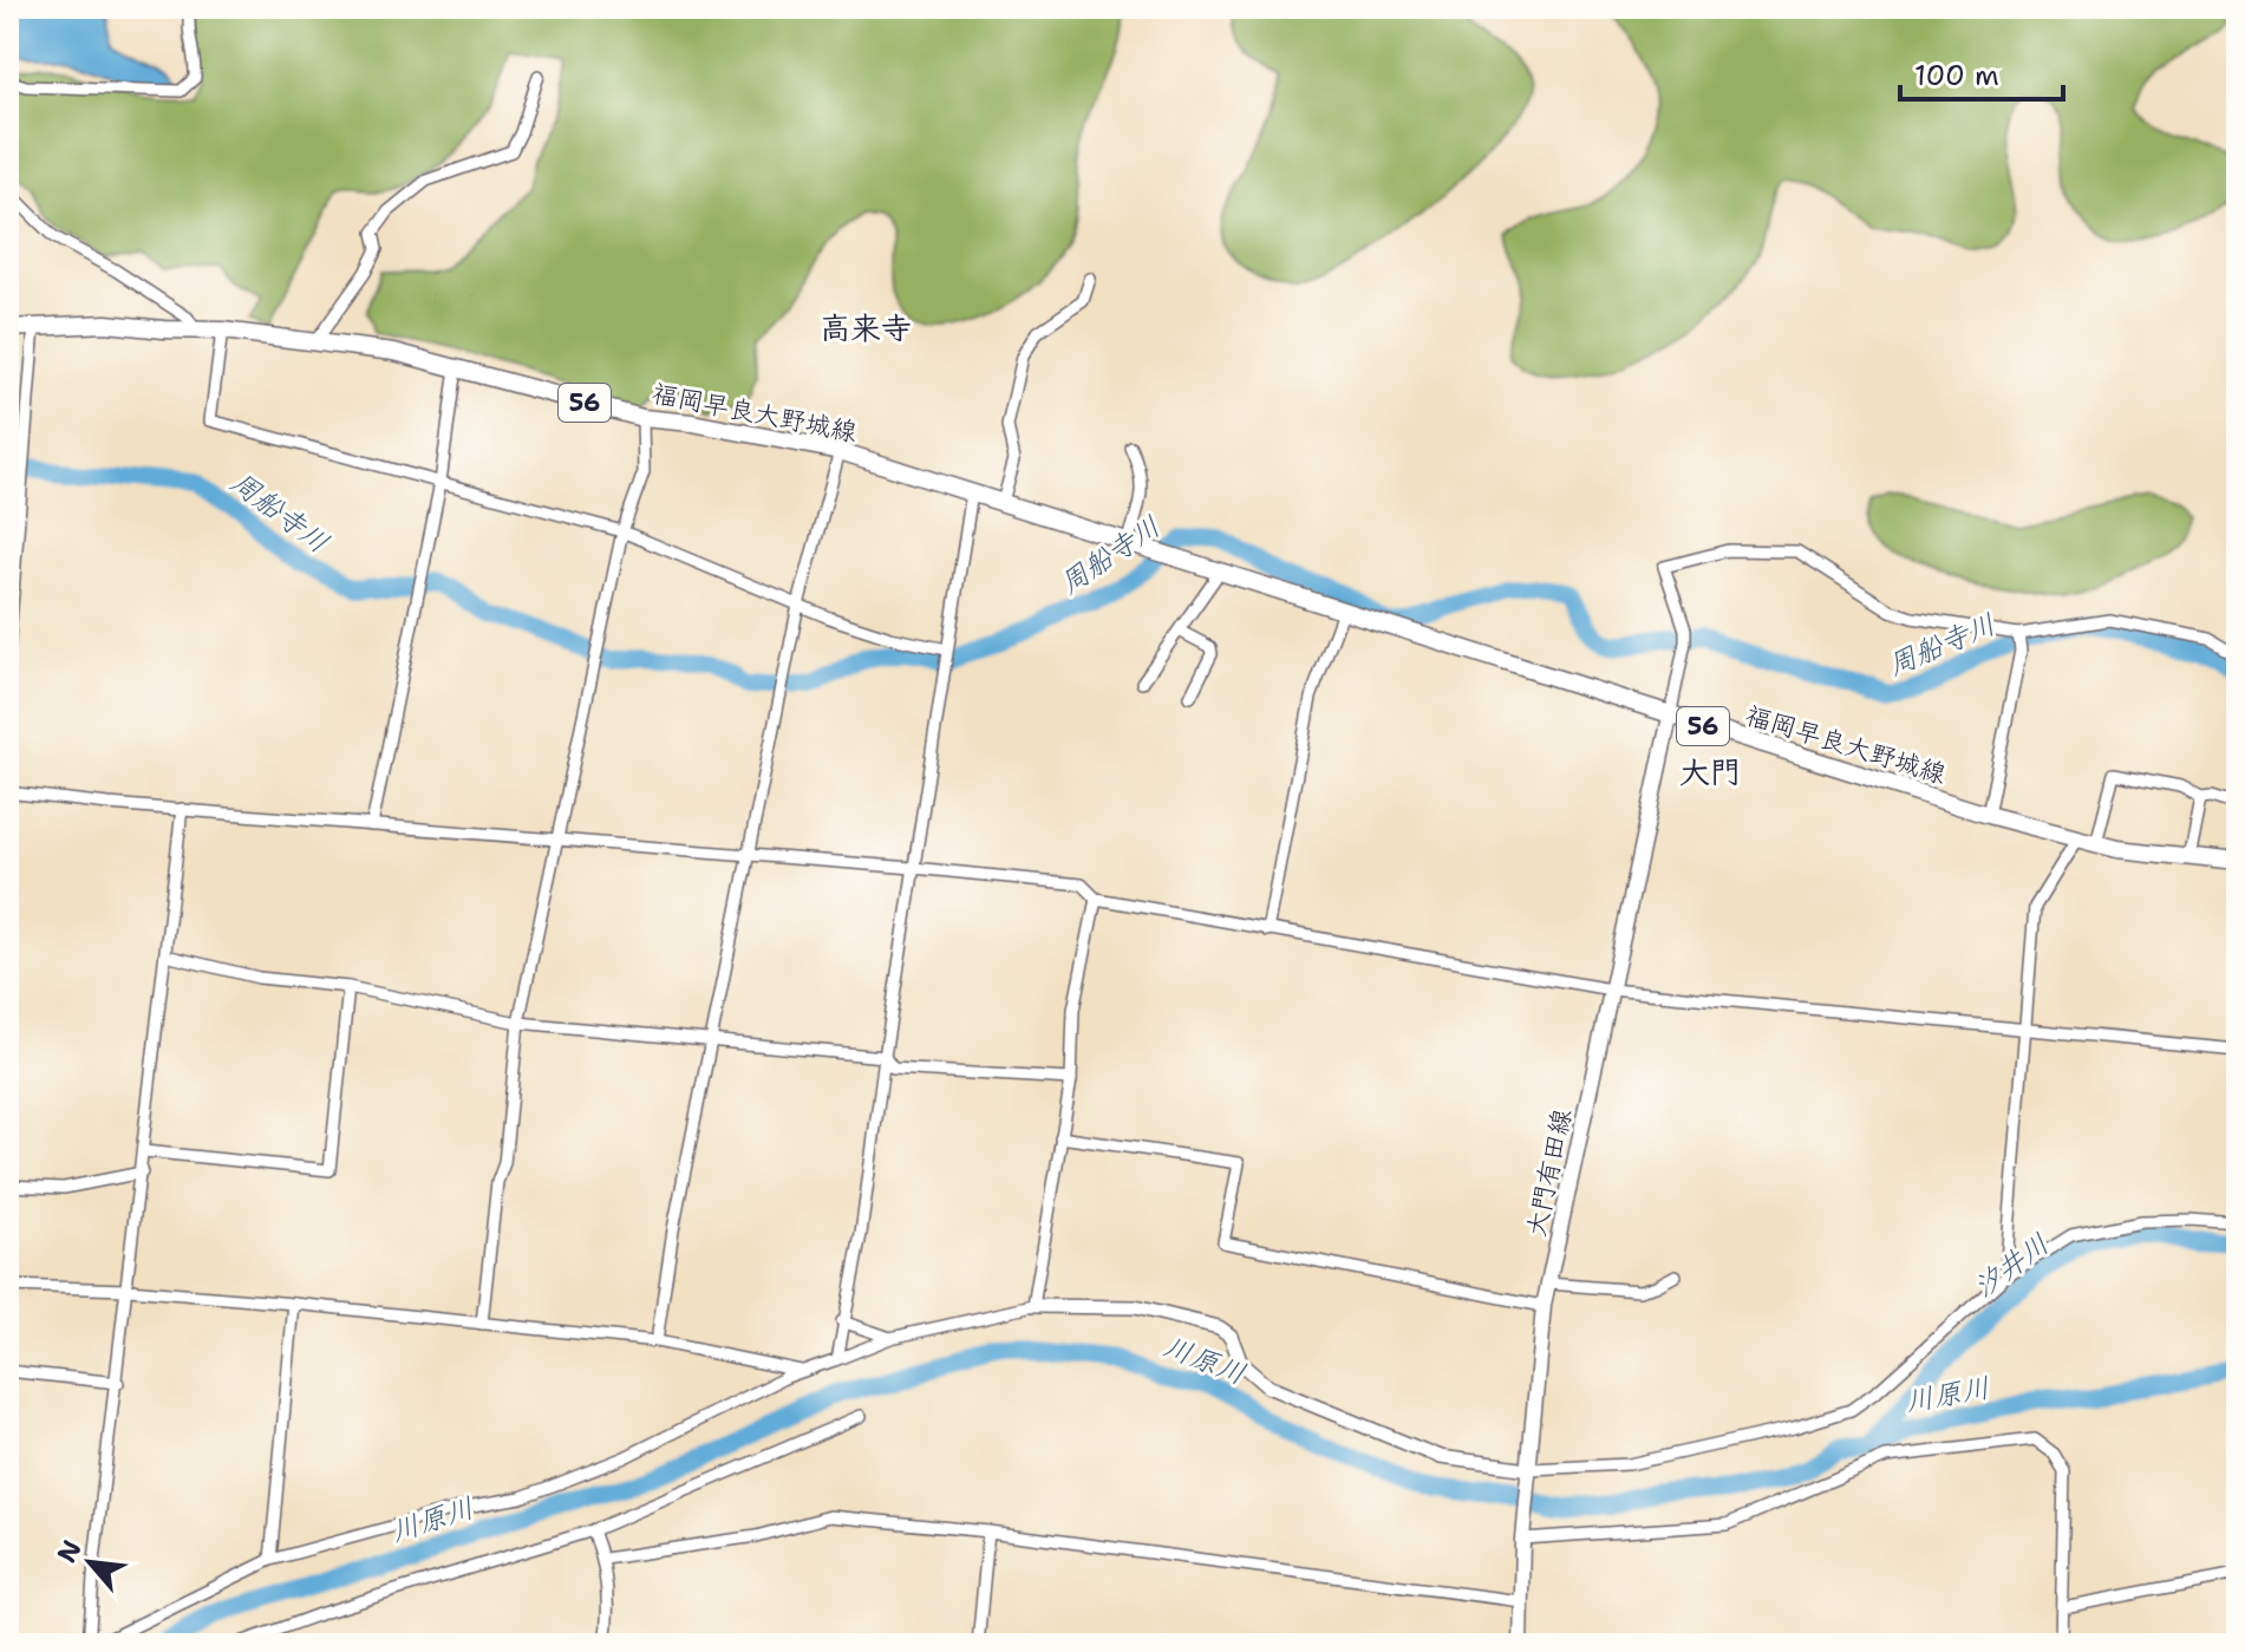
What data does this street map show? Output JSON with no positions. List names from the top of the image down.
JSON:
{
  "streets": {
    "main road": ["56", "福岡早良大野城線", "大門有田線"]
  },
  "crossings": [
    ["福岡早良大野城線", "大門有田線"]
  ],
  "districts": ["高来寺", "大門"],
  "water": ["周船寺川", "汐井川", "川原川"],
  "scale_bar": "100 m",
  "north": "top left"
}
